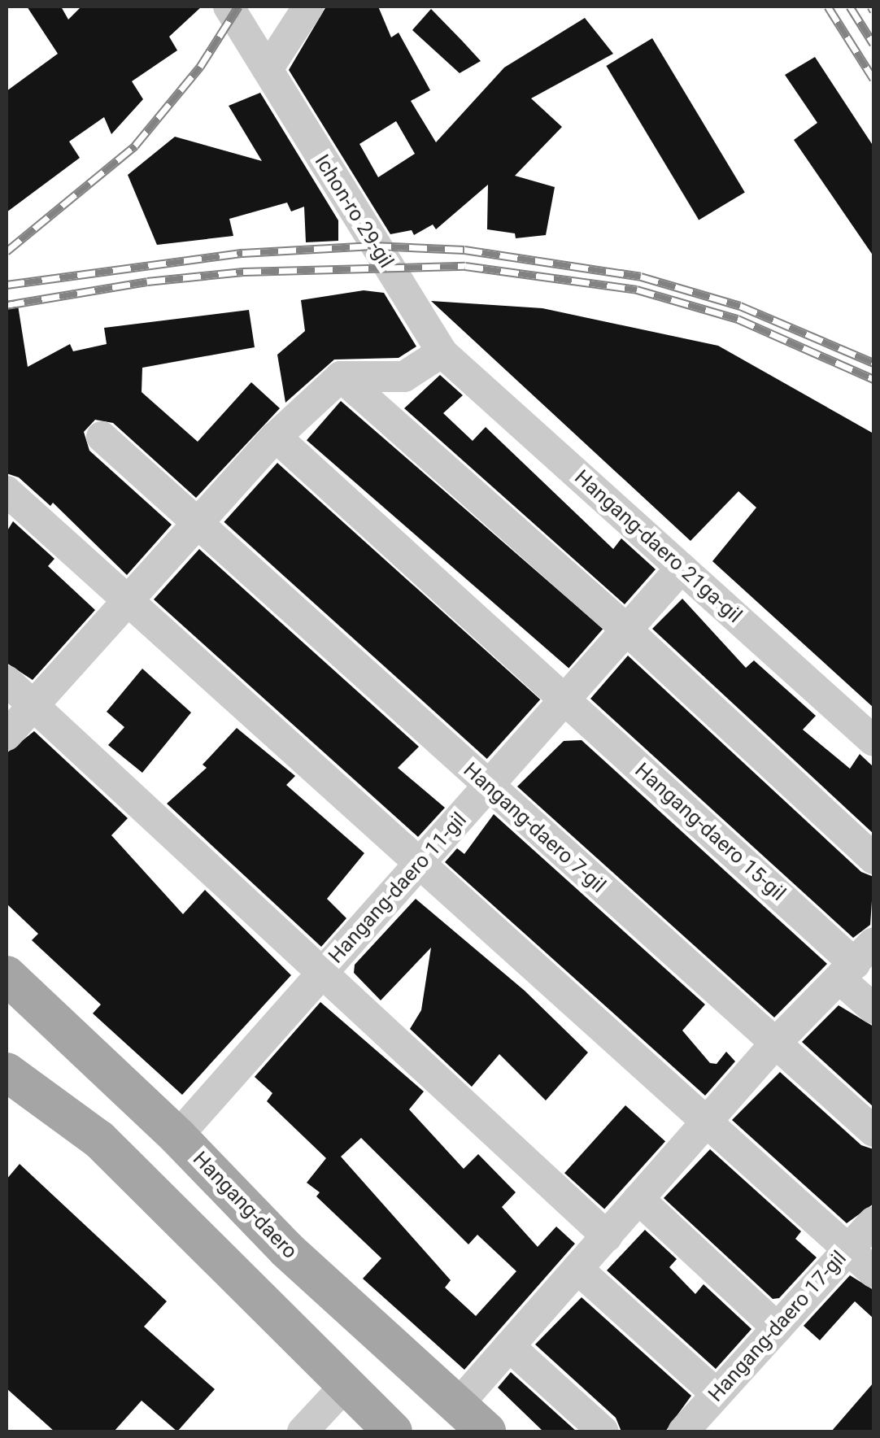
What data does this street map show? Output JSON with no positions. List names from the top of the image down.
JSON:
{
  "streets": {
    "main road": ["Hangang-daero"],
    "street": [
      "Ichon-ro 29-gil",
      "Hangang-daero 21ga-gil",
      "Hangang-daero 7-gil",
      "Hangang-daero 15-gil",
      "Hangang-daero 11-gil",
      "Hangang-daero 17-gil"
    ]
  },
  "crossings": [
    ["Ichon-ro 29-gil", "Hangang-daero 21ga-gil"],
    ["Hangang-daero 21ga-gil", "Hangang-daero 11-gil"],
    ["Hangang-daero 7-gil", "Hangang-daero 11-gil"],
    ["Hangang-daero 15-gil", "Hangang-daero 11-gil"],
    ["Hangang-daero 11-gil", "Hangang-daero"]
  ]
}
